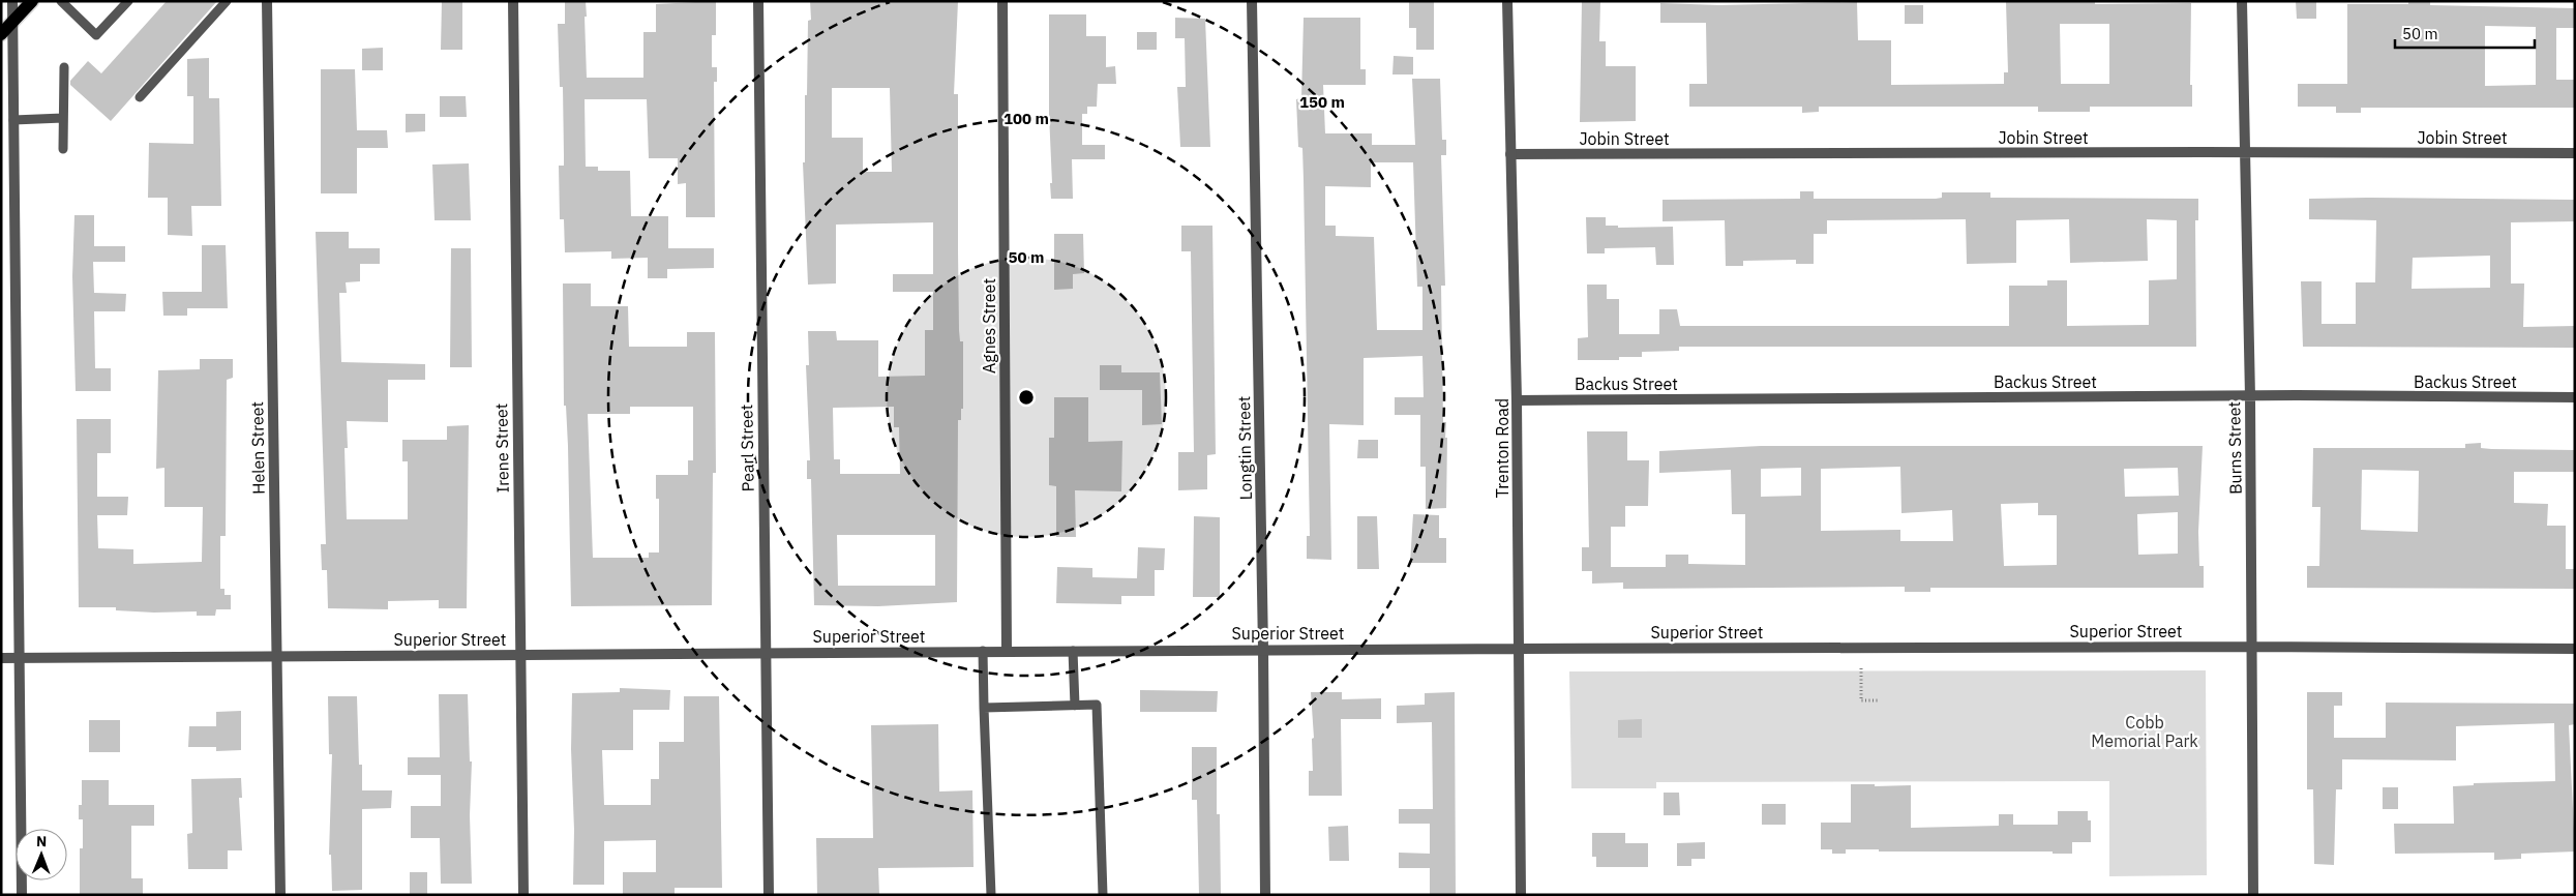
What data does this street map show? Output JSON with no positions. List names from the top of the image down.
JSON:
{
  "streets": {
    "street": [
      "Jobin Street",
      "Agnes Street",
      "Backus Street",
      "Helen Street",
      "Irene Street",
      "Pearl Street",
      "Longtin Street",
      "Trenton Road",
      "Burns Street",
      "Superior Street"
    ]
  },
  "crossings": [
    ["Jobin Street", "Trenton Road"],
    ["Jobin Street", "Burns Street"],
    ["Agnes Street", "Superior Street"],
    ["Backus Street", "Trenton Road"],
    ["Backus Street", "Burns Street"],
    ["Helen Street", "Superior Street"],
    ["Irene Street", "Superior Street"],
    ["Pearl Street", "Superior Street"],
    ["Longtin Street", "Superior Street"],
    ["Trenton Road", "Superior Street"],
    ["Burns Street", "Superior Street"]
  ],
  "parks": ["Cobb Memorial Park"],
  "scale_bar": "50 m",
  "north": "top",
  "rings": ["150 m", "100 m", "50 m"]
}
